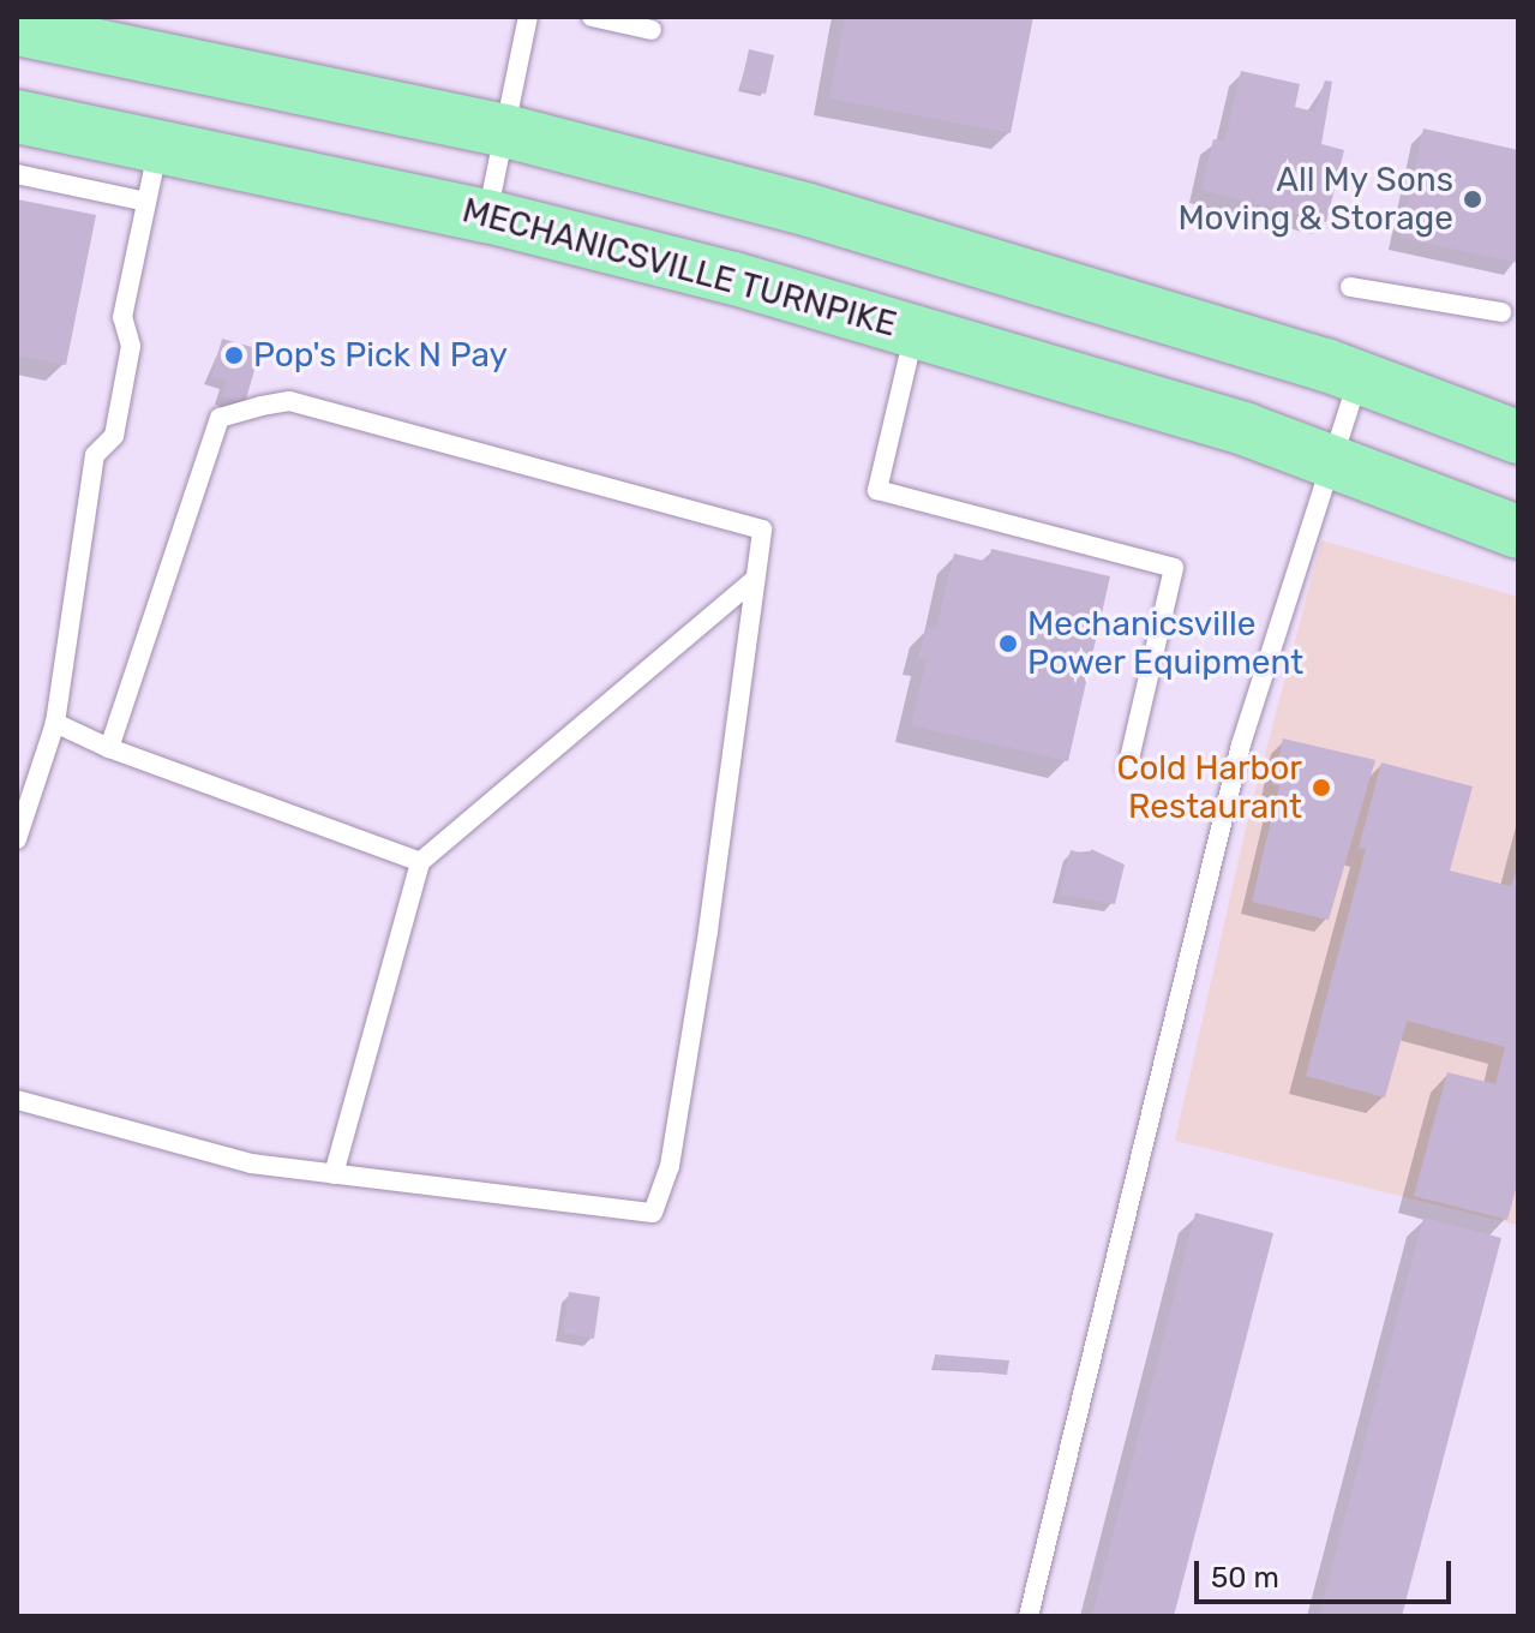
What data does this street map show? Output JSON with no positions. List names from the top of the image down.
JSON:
{
  "streets": {
    "highway": ["MECHANICSVILLE TURNPIKE"]
  },
  "places": [
    "All My Sons Moving & Storage",
    "Pop's Pick N Pay",
    "Mechanicsville Power Equipment",
    "Cold Harbor Restaurant"
  ],
  "scale_bar": "50 m"
}
